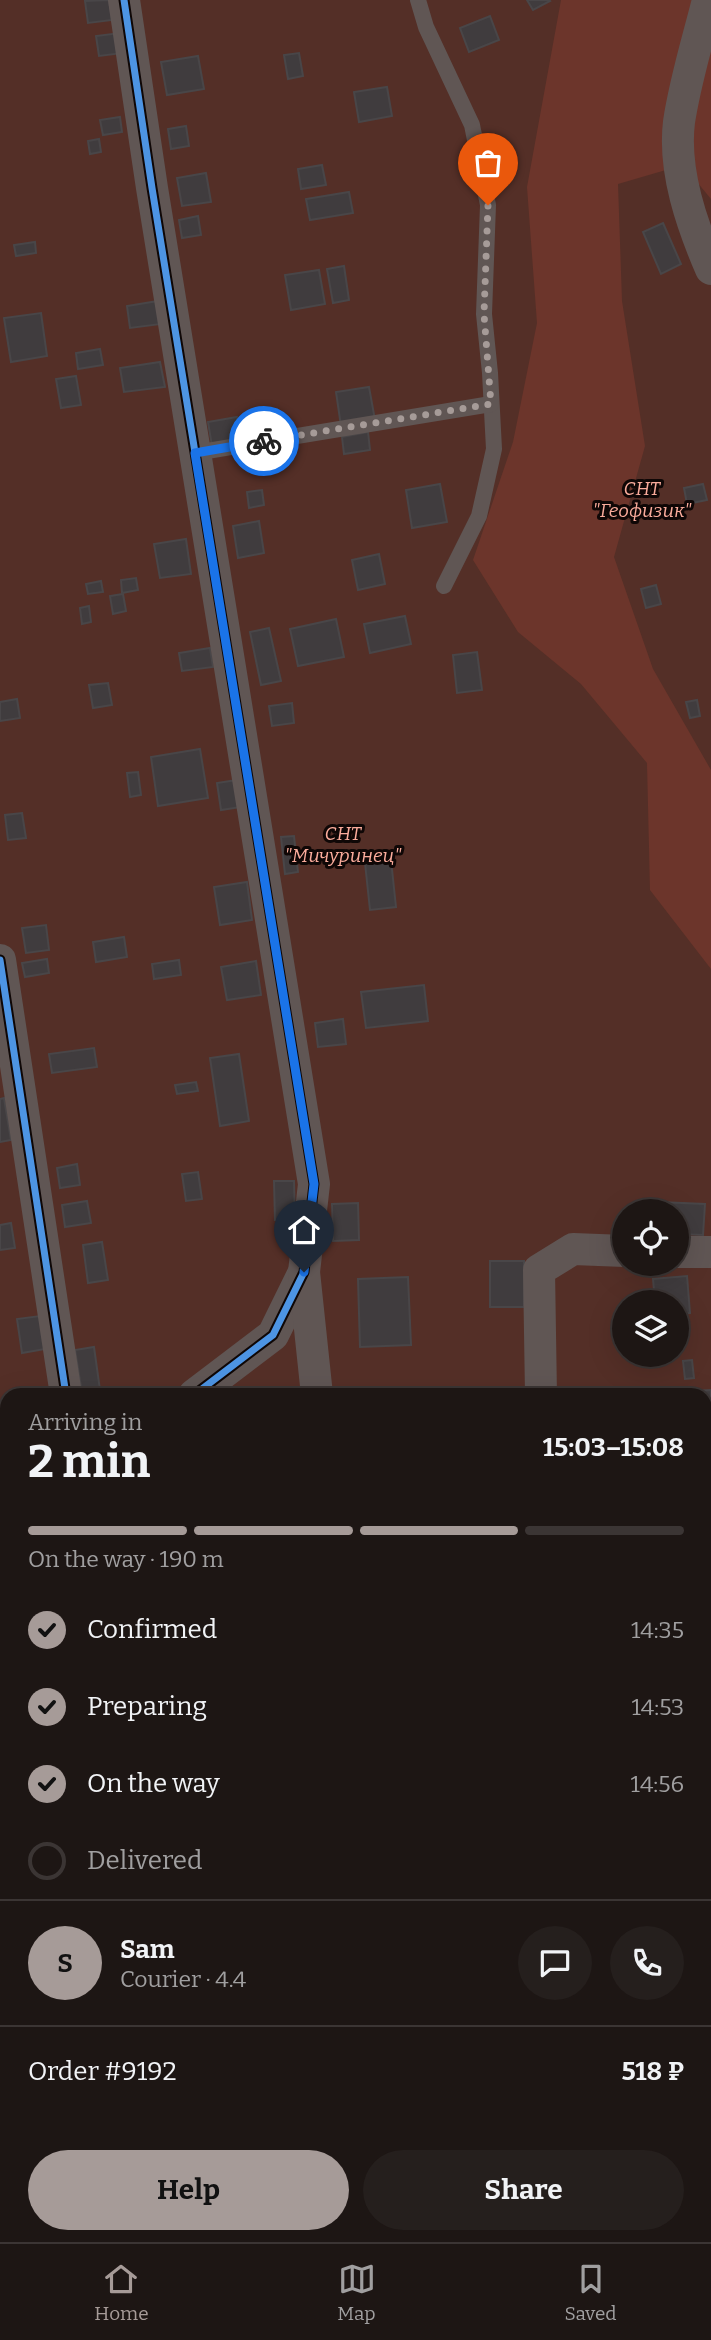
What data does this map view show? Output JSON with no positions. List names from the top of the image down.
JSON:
{
  "parks": ["СНТ \"Геофизик\"", "СНТ \"Мичуринец\""],
  "page": {
    "heading": ["2 min", "Arriving in", "15:03–15:08"],
    "panel": [
      "Sam",
      "Courier · 4.4",
      "Order #9192",
      "518 ₽"
    ],
    "bar": "On the way · 190 m",
    "list": [
      ["Confirmed", "14:35"],
      ["Preparing", "14:53"],
      ["On the way", "14:56"],
      "Delivered"
    ],
    "round": "S",
    "buttons": ["Help", "Share"],
    "tabs": ["Home", "Map", "Saved"]
  }
}
